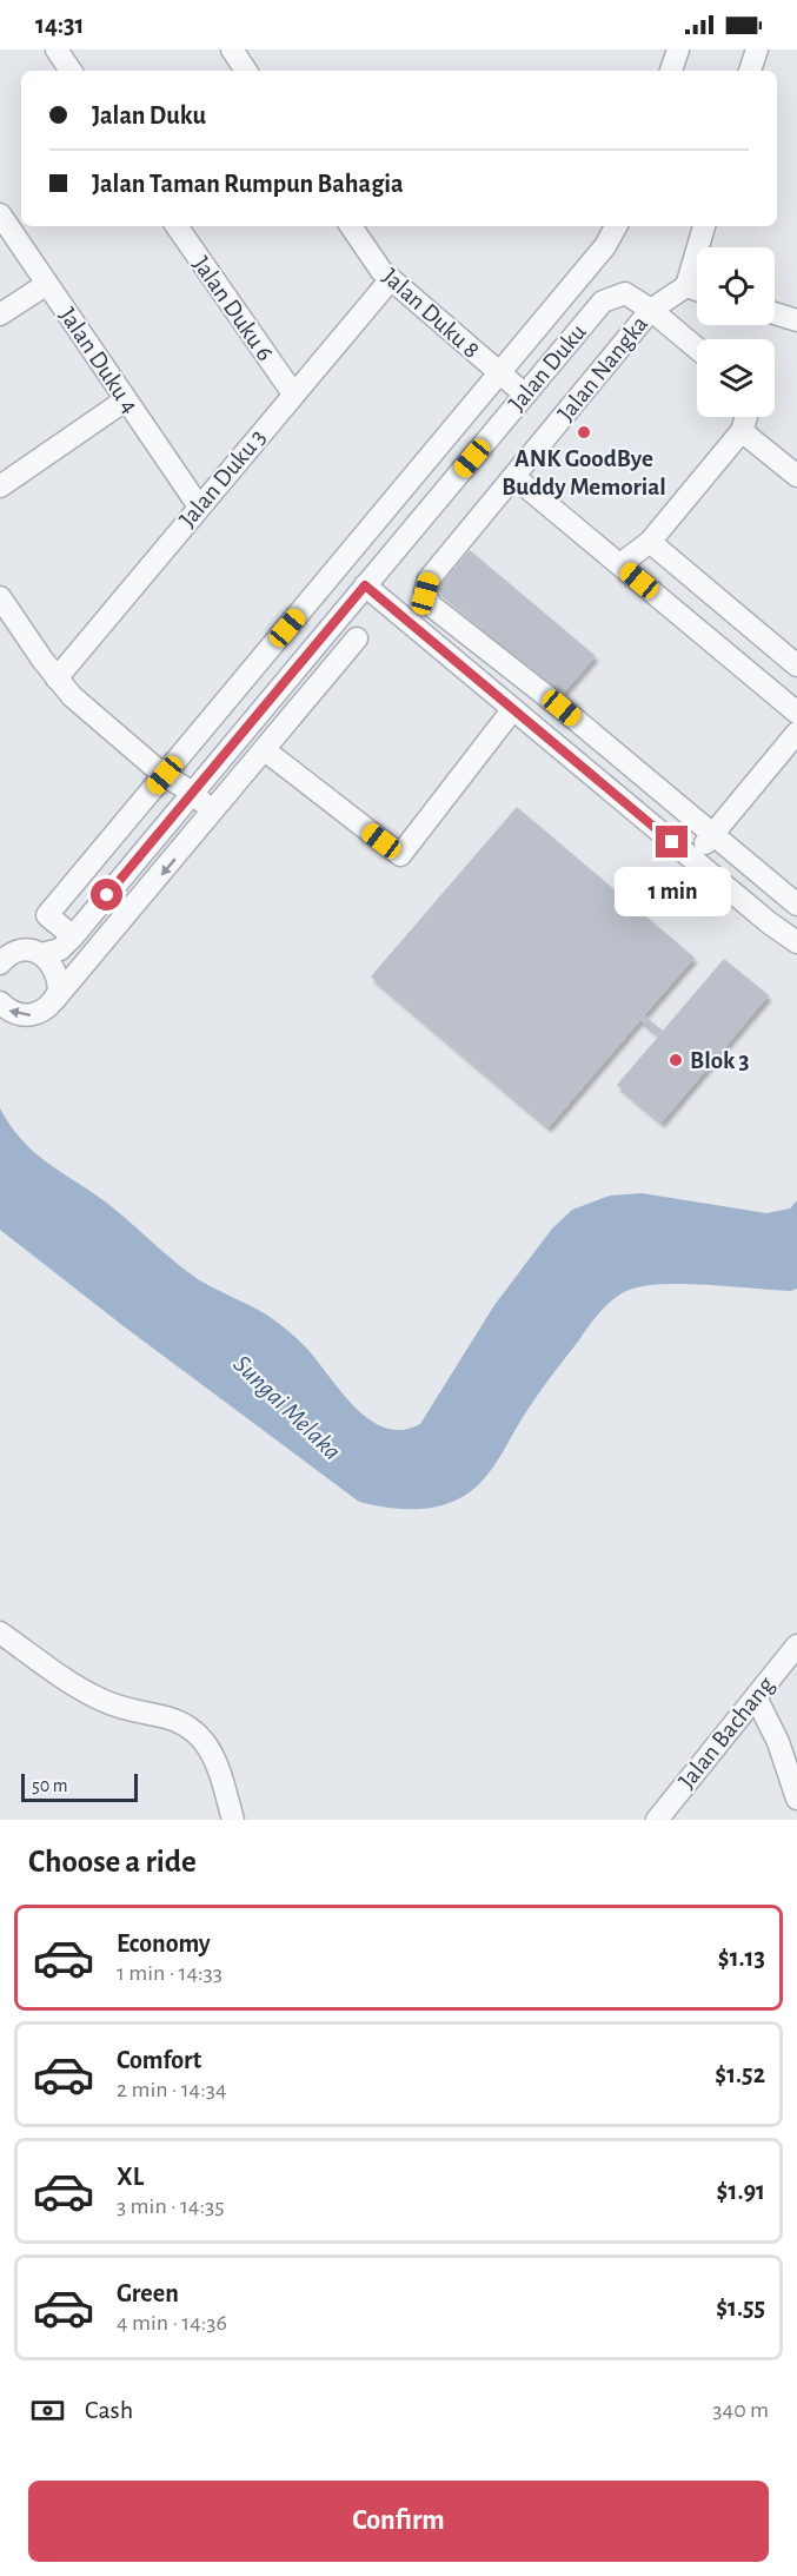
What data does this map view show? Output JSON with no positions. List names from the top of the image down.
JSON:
{
  "streets": {
    "street": [
      "Jalan Duku 6",
      "Jalan Duku 8",
      "Jalan Duku 4",
      "Jalan Duku",
      "Jalan Nangka",
      "Jalan Duku 3",
      "Jalan Bachang"
    ]
  },
  "crossings": [
    ["Jalan Duku 6", "Jalan Duku 3"],
    ["Jalan Duku 8", "Jalan Duku"],
    ["Jalan Duku 8", "Jalan Duku 3"],
    ["Jalan Duku 4", "Jalan Duku 3"],
    ["Jalan Duku", "Jalan Nangka"]
  ],
  "water": ["Sungai Melaka"],
  "places": ["ANK GoodBye Buddy Memorial", "Blok 3"],
  "scale_bar": "50 m",
  "page": {
    "status": "14:31",
    "banner": ["Jalan Duku", "Jalan Taman Rumpun Bahagia"],
    "bubble": "1 min",
    "scale": "50 m",
    "heading": "Choose a ride",
    "list": [
      {
        "name": "Economy",
        "note": "1 min · 14:33",
        "value": "$1.13"
      },
      {
        "name": "Comfort",
        "note": "2 min · 14:34",
        "value": "$1.52"
      },
      {
        "name": "XL",
        "note": "3 min · 14:35",
        "value": "$1.91"
      },
      {
        "name": "Green",
        "note": "4 min · 14:36",
        "value": "$1.55"
      }
    ],
    "pay": ["Cash", "340 m"],
    "buttons": "Confirm"
  }
}
